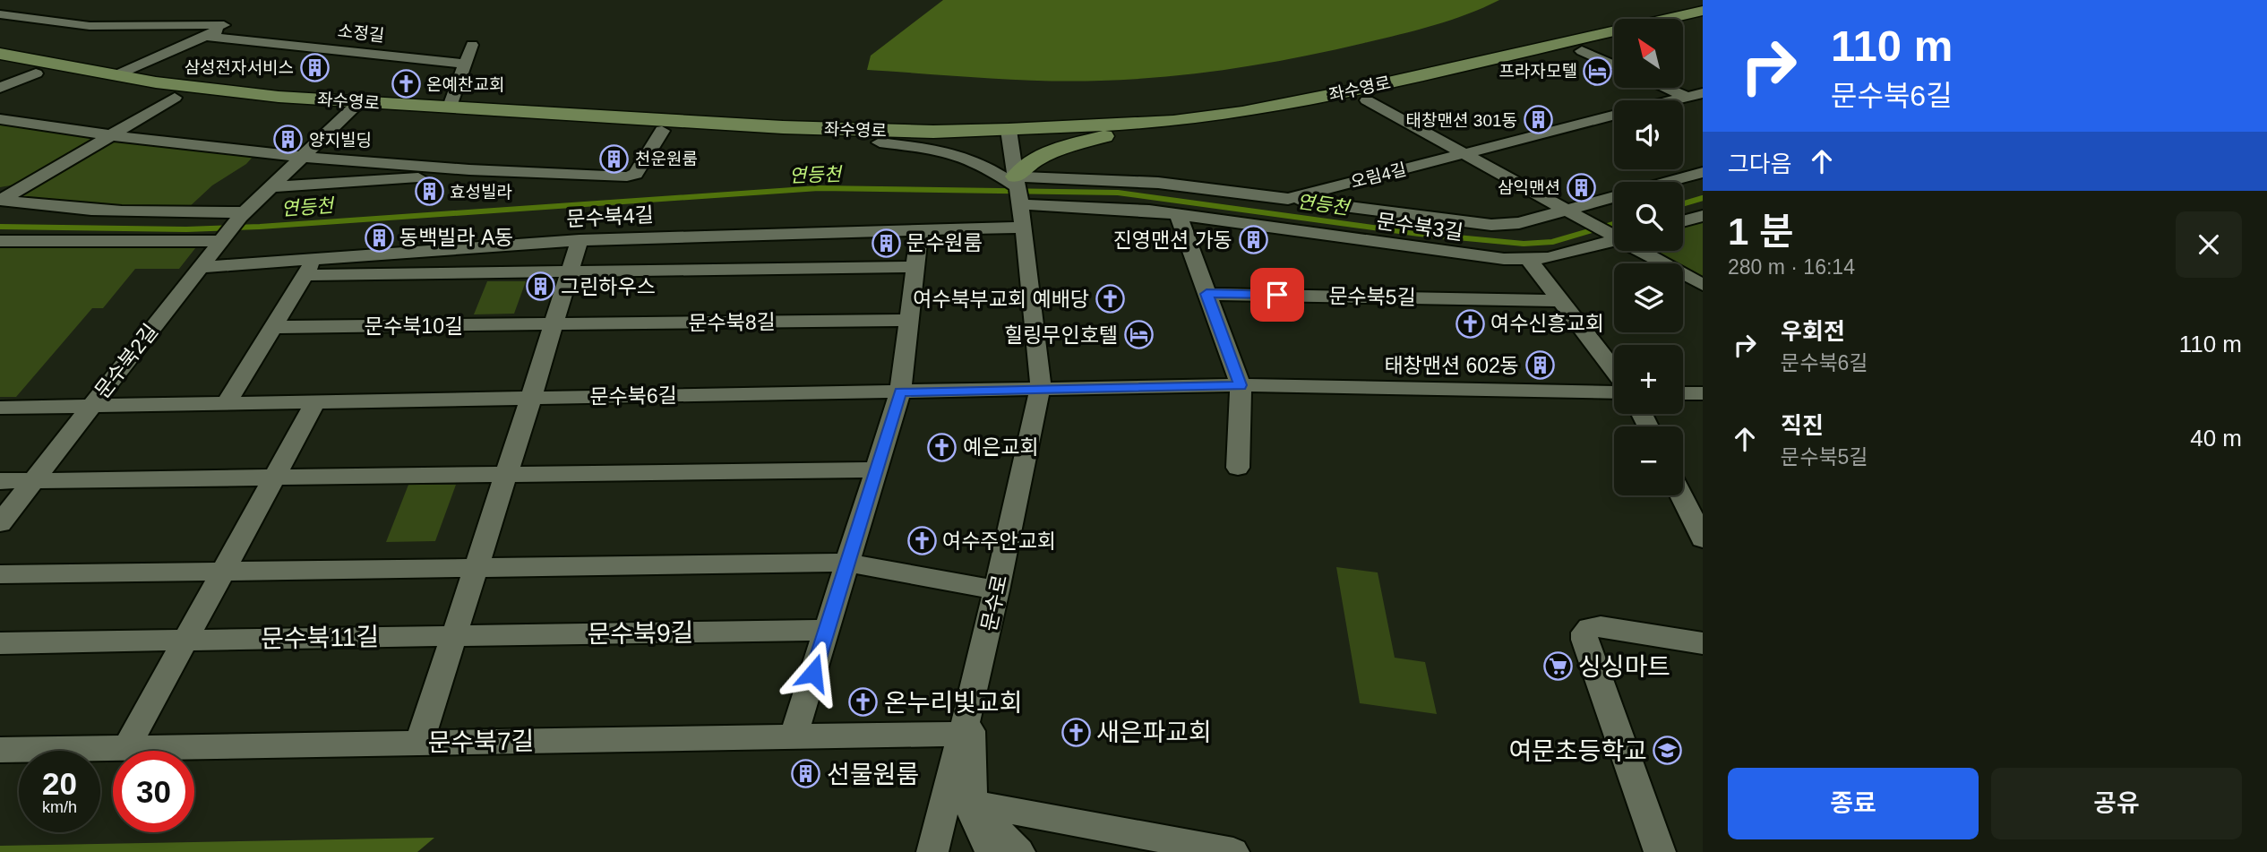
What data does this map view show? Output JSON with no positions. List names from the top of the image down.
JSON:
{
  "streets": {
    "main road": ["좌수영로"],
    "street": [
      "소정길",
      "오림4길",
      "문수북4길",
      "문수북3길",
      "문수북5길",
      "문수북8길",
      "문수북10길",
      "문수북2길",
      "문수북6길",
      "문수로",
      "문수북9길",
      "문수북11길",
      "문수북7길"
    ]
  },
  "crossings": [
    ["좌수영로", "문수로"],
    ["오림4길", "문수북3길"],
    ["오림4길", "문수로"],
    ["문수북4길", "문수북2길"],
    ["문수북4길", "문수로"],
    ["문수북3길", "문수로"],
    ["문수북8길", "문수북10길"],
    ["문수북2길", "문수북6길"],
    ["문수북6길", "문수로"],
    ["문수북9길", "문수북11길"]
  ],
  "water": ["연등천"],
  "places": {
    "building": [
      "삼성전자서비스",
      "태창맨션 301동",
      "양지빌딩",
      "천운원룸",
      "삼익맨션",
      "효성빌라",
      "동백빌라 A동",
      "진영맨션 가동",
      "문수원룸",
      "그린하우스",
      "태창맨션 602동",
      "선물원룸"
    ],
    "hotel": ["프라자모텔", "힐링무인호텔"],
    "church": [
      "온예찬교회",
      "여수북부교회 예배당",
      "여수신흥교회",
      "예은교회",
      "여수주안교회",
      "온누리빛교회",
      "새은파교회"
    ],
    "supermarket": ["싱싱마트"],
    "school or university": ["여문초등학교"]
  },
  "north": "top left",
  "page": {
    "turn": ["110 m", "문수북6길"],
    "map_buttons": ["+", "−"],
    "then": "그다음",
    "heading": ["1 분", "280 m · 16:14"],
    "list": [
      {
        "name": "우회전",
        "note": "문수북6길",
        "value": "110 m"
      },
      {
        "name": "직진",
        "note": "문수북5길",
        "value": "40 m"
      }
    ],
    "speed": "20 km/h",
    "limit": "30",
    "buttons": ["종료", "공유"]
  }
}
